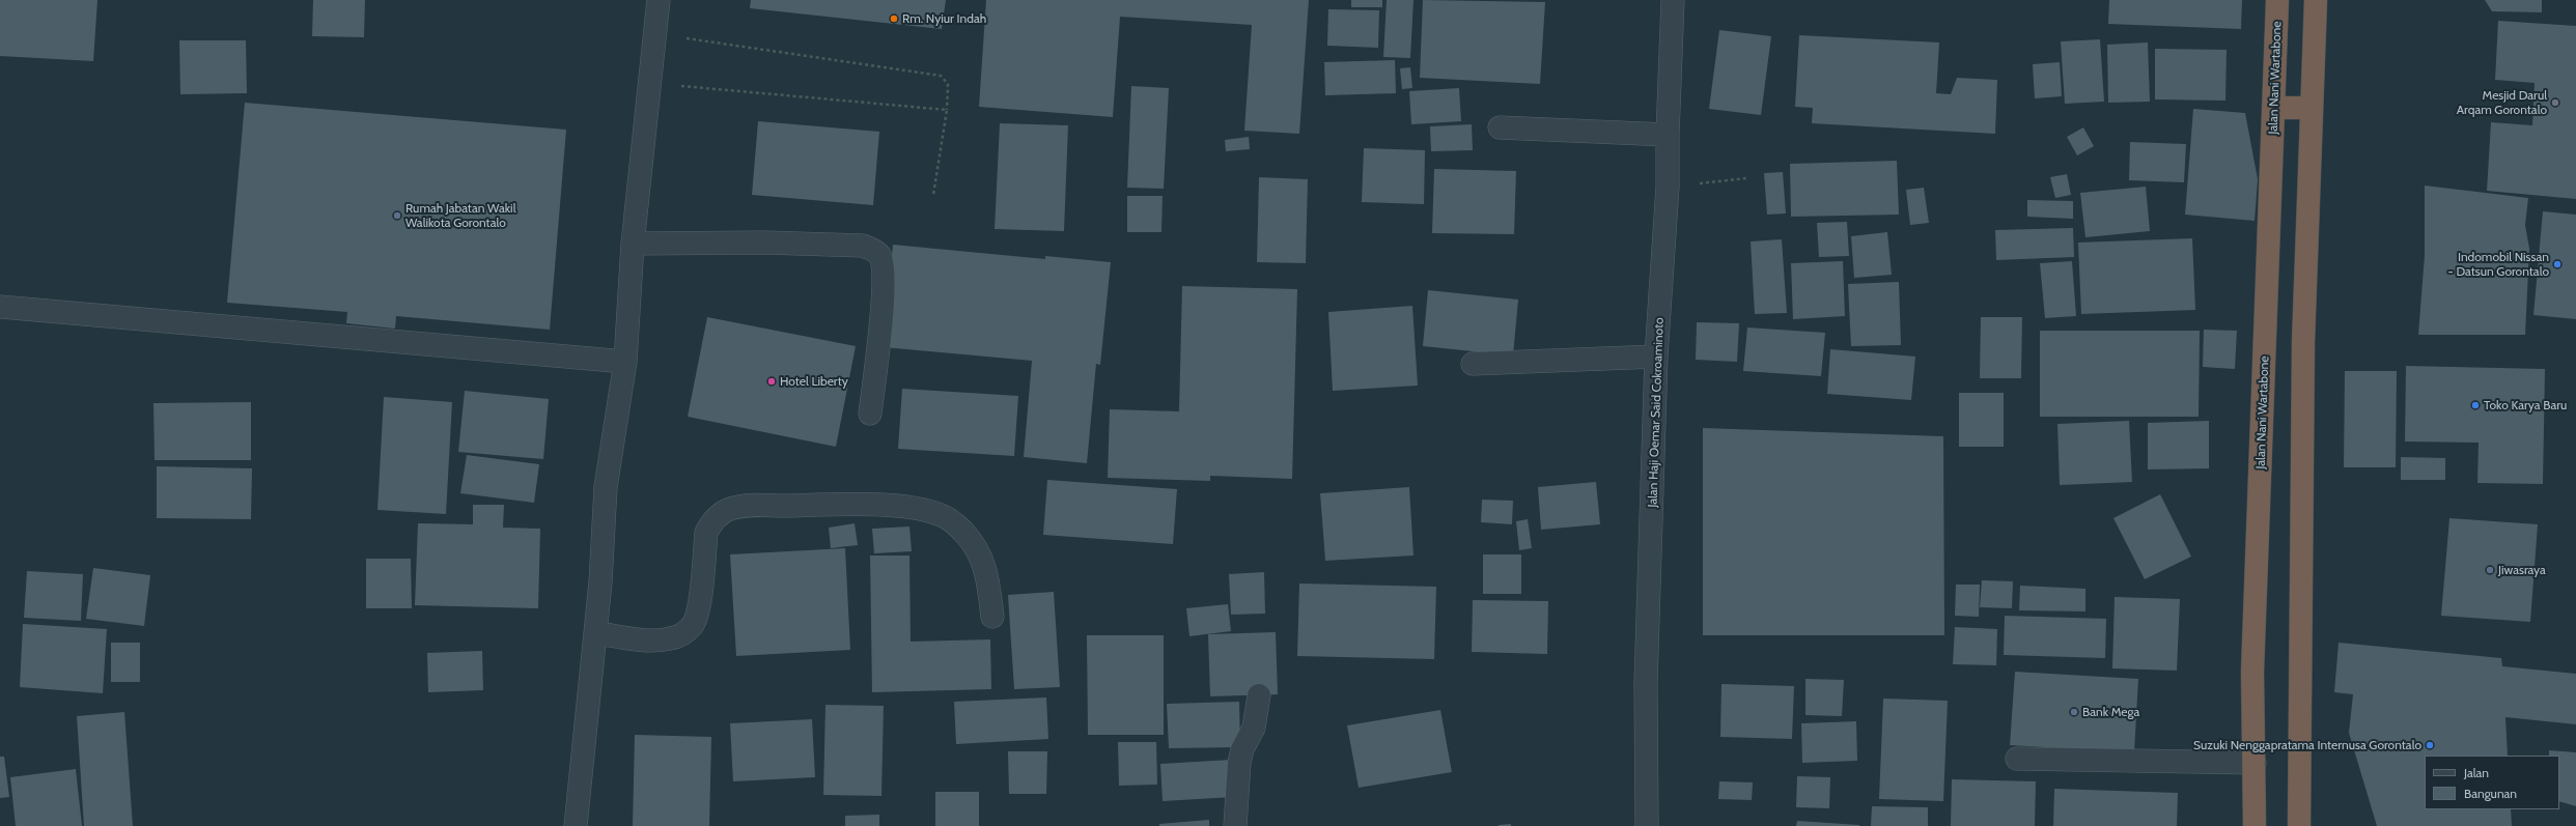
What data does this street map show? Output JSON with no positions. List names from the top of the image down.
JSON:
{
  "streets": {
    "highway": ["Jalan Nani Wartabone"],
    "street": ["Jalan Haji Oemar Said Cokroaminoto"]
  },
  "places": [
    "Rm. Nyiur Indah",
    "Mesjid Darul Arqam Gorontalo",
    "Rumah Jabatan Wakil Walikota Gorontalo",
    "Indomobil Nissan - Datsun Gorontalo",
    "Hotel Liberty",
    "Toko Karya Baru",
    "Jiwasraya",
    "Bank Mega",
    "Suzuki Nenggapratama Internusa Gorontalo"
  ],
  "legend": ["Jalan", "Bangunan"]
}
